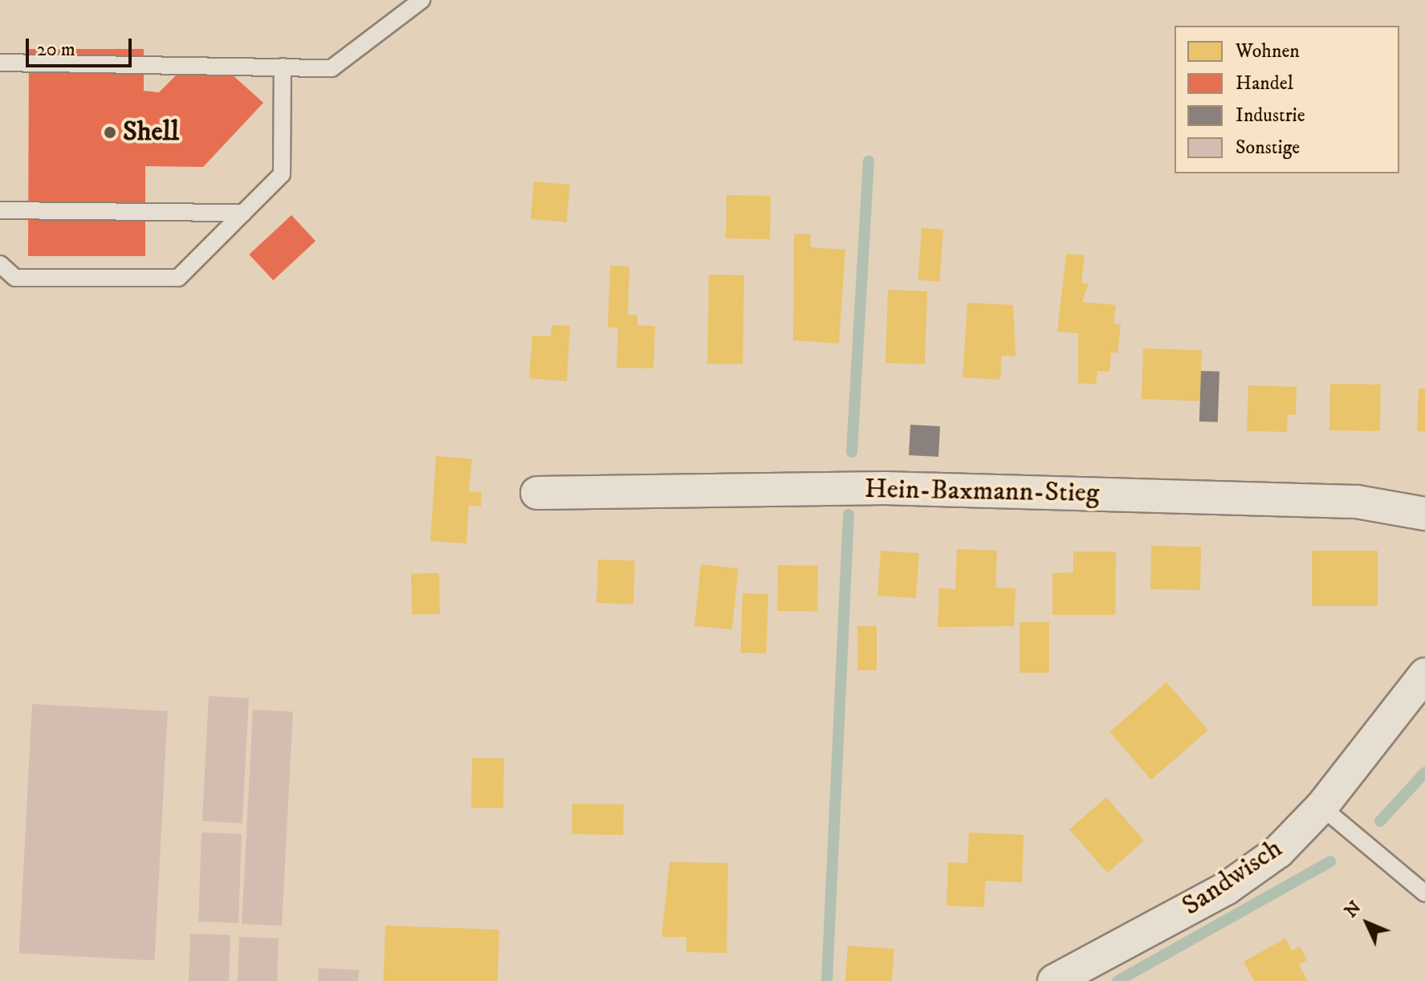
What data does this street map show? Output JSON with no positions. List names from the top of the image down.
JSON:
{
  "streets": {
    "street": ["Hein-Baxmann-Stieg", "Sandwisch"]
  },
  "places": ["Shell"],
  "legend": [
    "Wohnen",
    "Handel",
    "Industrie",
    "Sonstige"
  ],
  "scale_bar": "20 m",
  "north": "top left"
}
